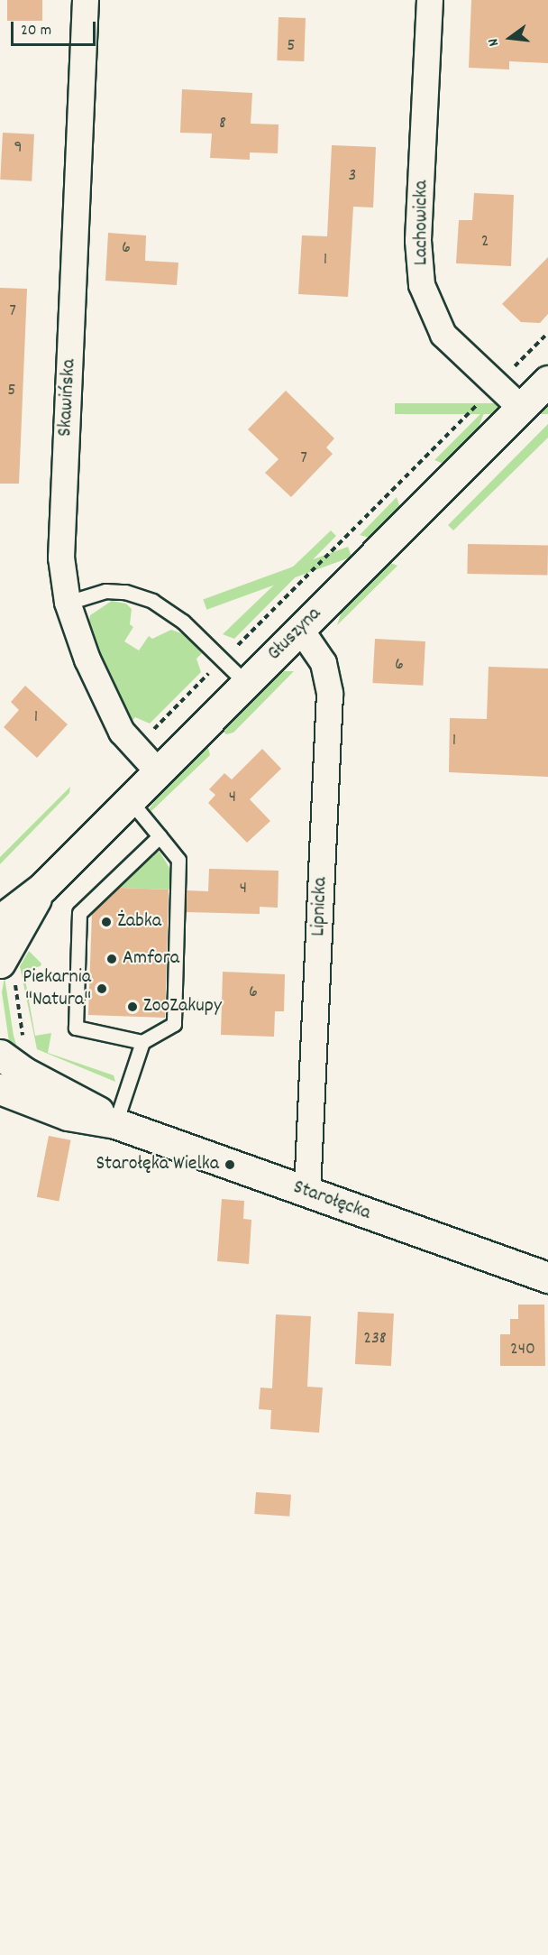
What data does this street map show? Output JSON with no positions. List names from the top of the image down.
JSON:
{
  "streets": {
    "street": [
      "Lachowicka",
      "Skawińska",
      "Głuszyna",
      "Lipnicka",
      "Starołęcka"
    ]
  },
  "crossings": [
    ["Lachowicka", "Głuszyna"],
    ["Skawińska", "Głuszyna"],
    ["Głuszyna", "Lipnicka"],
    ["Lipnicka", "Starołęcka"]
  ],
  "places": [
    "Żabka",
    "Amfora",
    "Piekarnia \"Natura\"",
    "ZooZakupy",
    "Starołęka Wielka"
  ],
  "house_numbers": [
    "5",
    "8",
    "9",
    "3",
    "2",
    "6",
    "1",
    "7",
    "5",
    "7",
    "6",
    "1",
    "1",
    "4",
    "4",
    "6",
    "238",
    "240"
  ],
  "scale_bar": "20 m",
  "north": "left"
}
